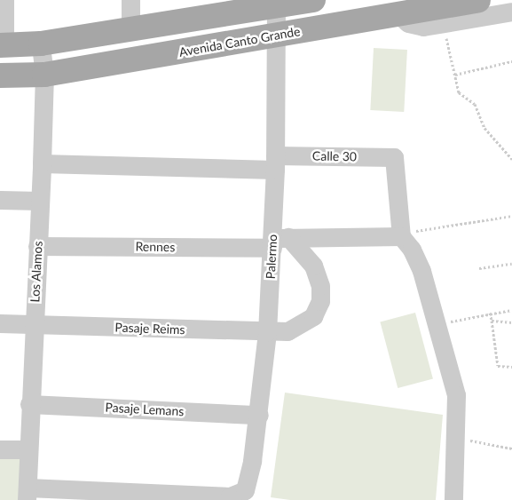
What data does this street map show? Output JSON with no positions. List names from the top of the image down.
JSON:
{
  "streets": {
    "main road": ["Avenida Canto Grande"],
    "street": [
      "Calle 30",
      "Rennes",
      "Palermo",
      "Los Alamos",
      "Pasaje Reims",
      "Pasaje Lemans"
    ]
  },
  "crossings": [
    ["Avenida Canto Grande", "Palermo"],
    ["Avenida Canto Grande", "Los Alamos"],
    ["Calle 30", "Rennes"],
    ["Calle 30", "Palermo"],
    ["Calle 30", "Los Alamos"],
    ["Rennes", "Palermo"],
    ["Rennes", "Los Alamos"],
    ["Rennes", "Pasaje Reims"],
    ["Palermo", "Pasaje Reims"],
    ["Palermo", "Pasaje Lemans"],
    ["Los Alamos", "Pasaje Reims"],
    ["Los Alamos", "Pasaje Lemans"]
  ]
}
